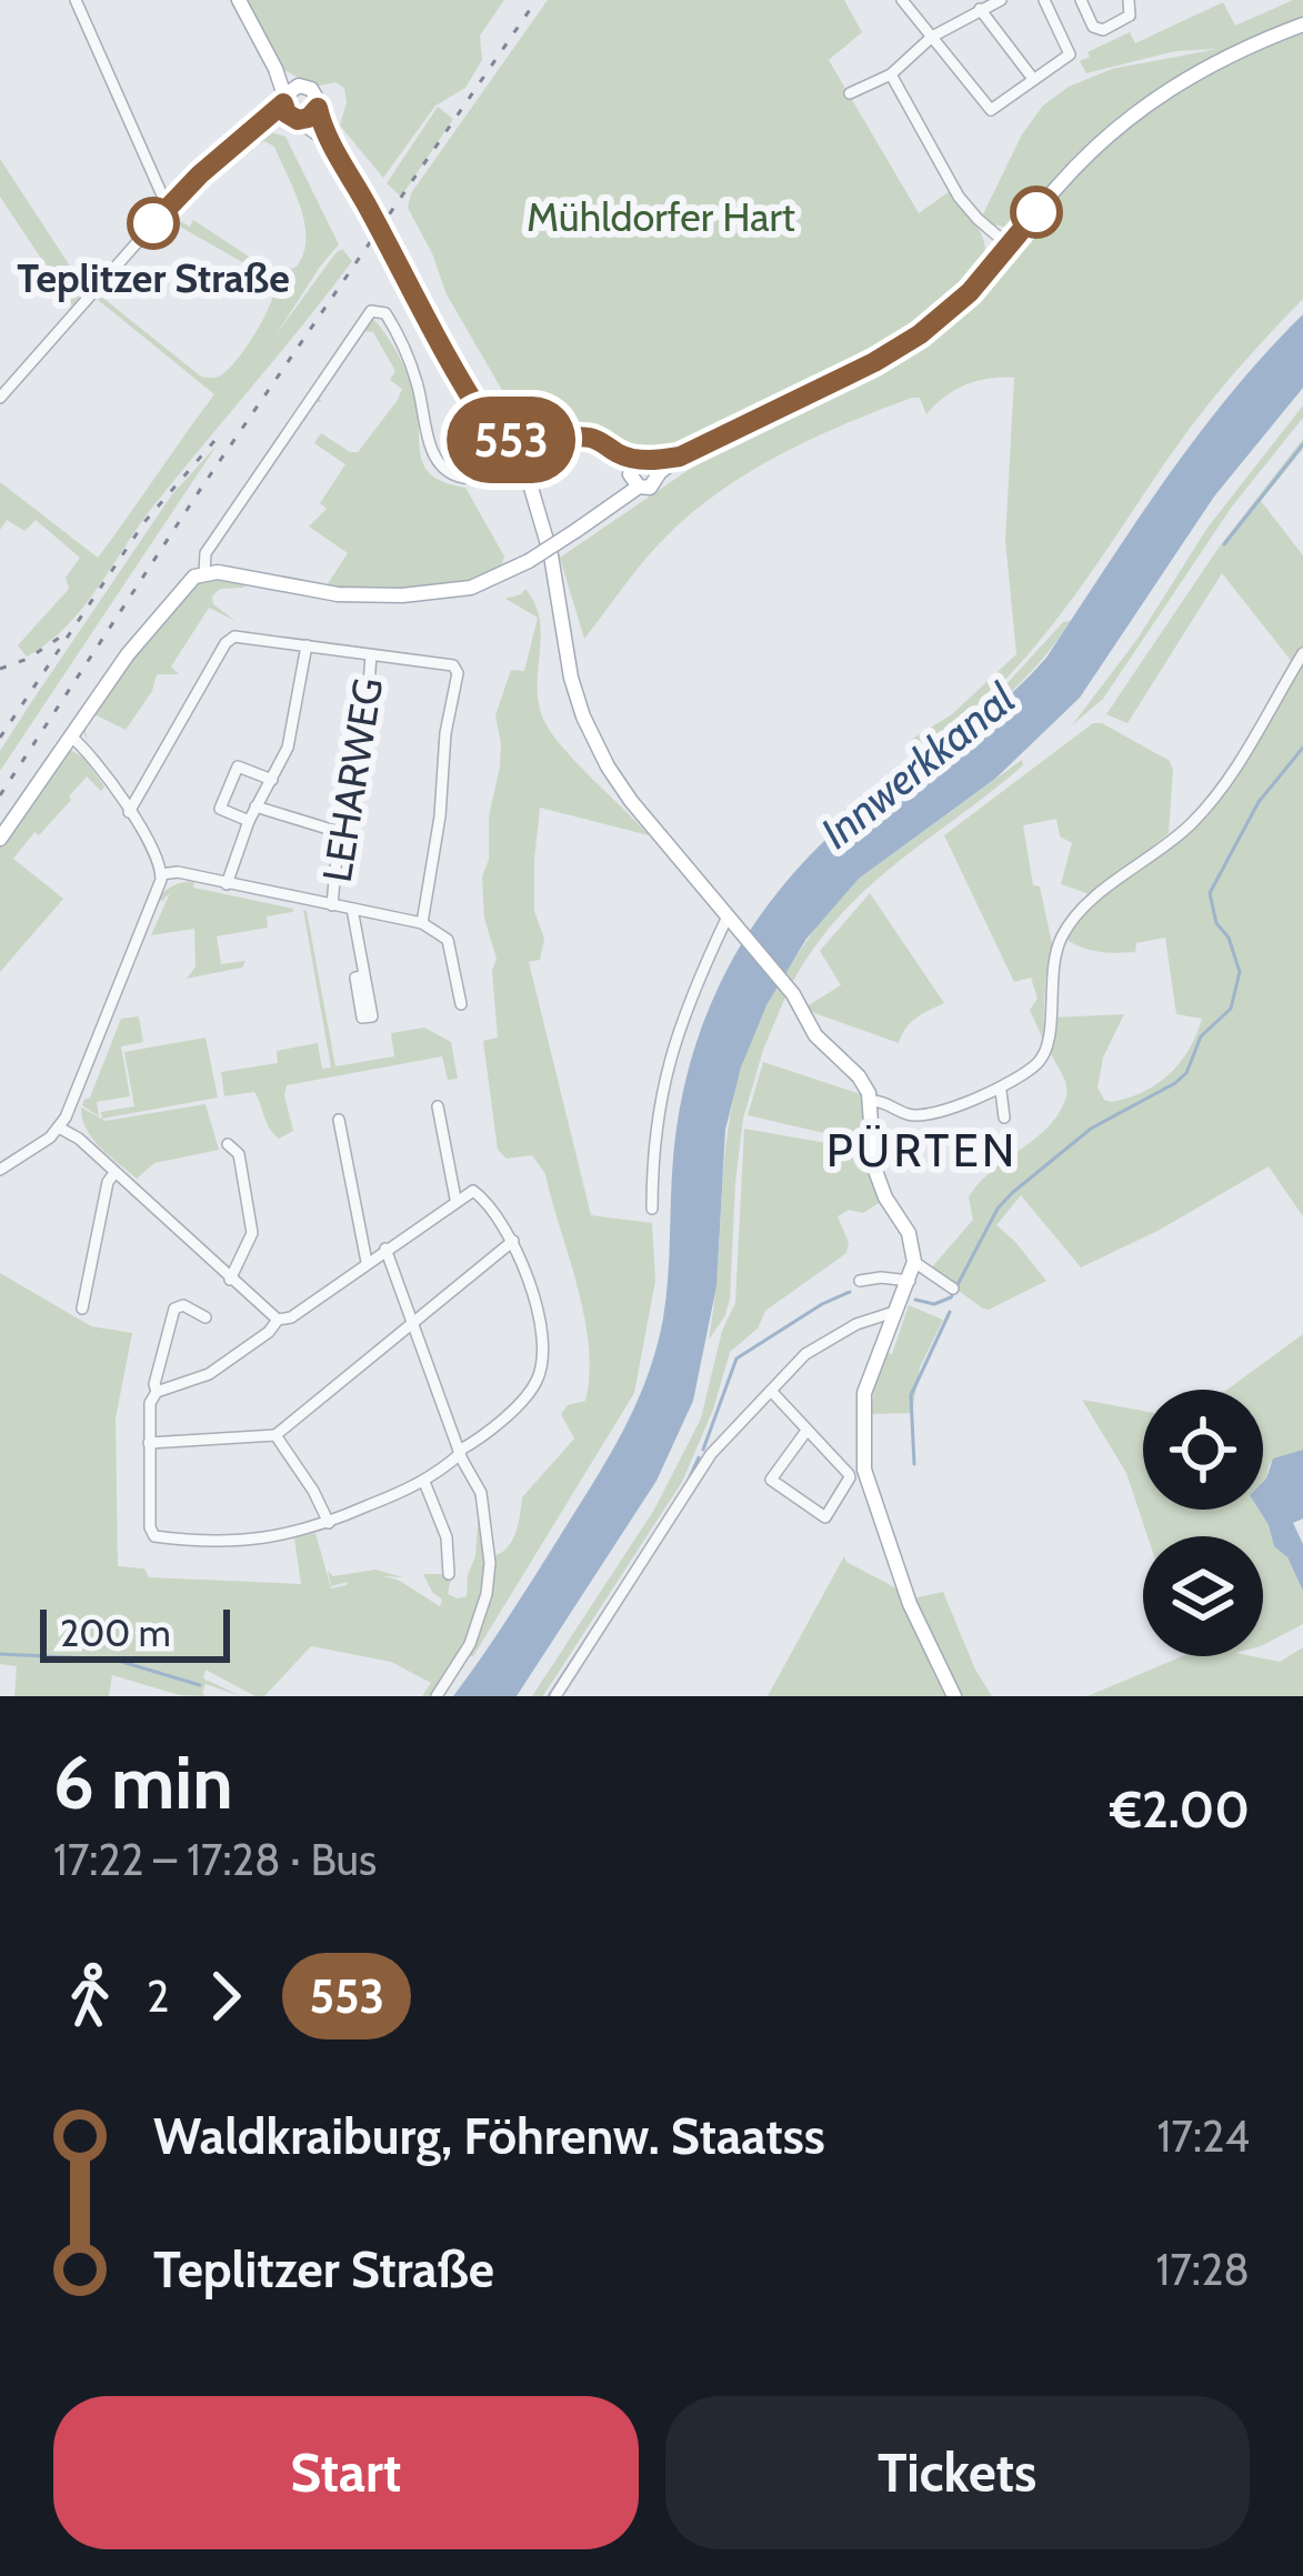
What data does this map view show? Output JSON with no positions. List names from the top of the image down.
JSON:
{
  "streets": {
    "street": ["LEHARWEG"]
  },
  "districts": ["PÜRTEN"],
  "water": ["Innwerkkanal"],
  "parks": ["Mühldorfer Hart"],
  "places": ["Teplitzer Straße"],
  "lines": ["bus line 553"],
  "scale_bar": "200 m",
  "page": {
    "on_map": "553",
    "scale": "200 m",
    "heading": ["6 min", "17:22 – 17:28 · Bus", "€2.00"],
    "legs": ["2", "553"],
    "list": [
      {
        "name": "Waldkraiburg, Föhrenw. Staatss",
        "value": "17:24"
      },
      {
        "name": "Teplitzer Straße",
        "value": "17:28"
      }
    ],
    "buttons": ["Start", "Tickets"]
  }
}
